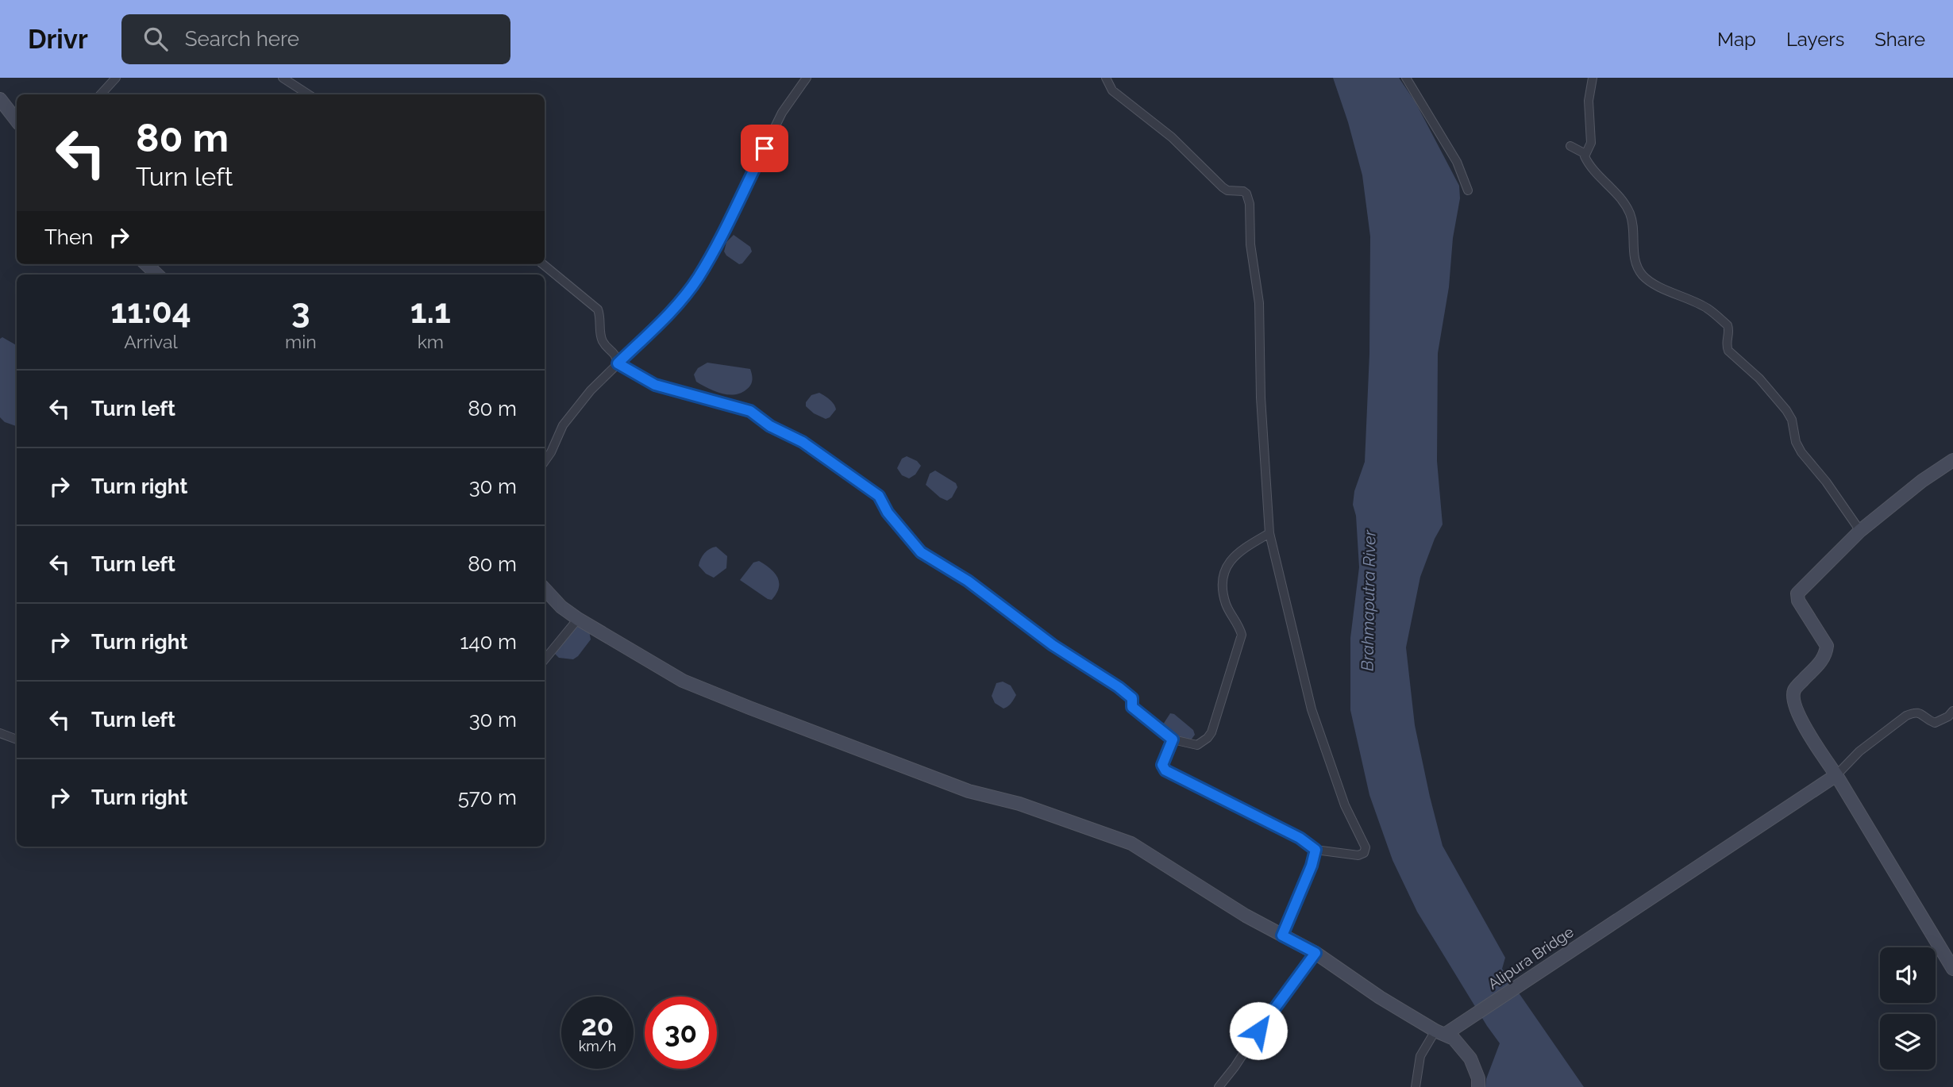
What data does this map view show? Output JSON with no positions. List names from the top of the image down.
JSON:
{
  "streets": {
    "street": ["Alipura Bridge"]
  },
  "water": ["Brahmaputra River"],
  "page": {
    "header": "Drivr",
    "search": "Search here",
    "nav": ["Map", "Layers", "Share"],
    "turn": ["80 m", "Turn left"],
    "then": "Then",
    "eta": [
      "11:04",
      "Arrival",
      "3",
      "min",
      "1.1",
      "km"
    ],
    "list": [
      {
        "name": "Turn left",
        "value": "80 m"
      },
      {
        "name": "Turn right",
        "value": "30 m"
      },
      {
        "name": "Turn left",
        "value": "80 m"
      },
      {
        "name": "Turn right",
        "value": "140 m"
      },
      {
        "name": "Turn left",
        "value": "30 m"
      },
      {
        "name": "Turn right",
        "value": "570 m"
      }
    ],
    "speed": "20 km/h",
    "limit": "30"
  }
}
